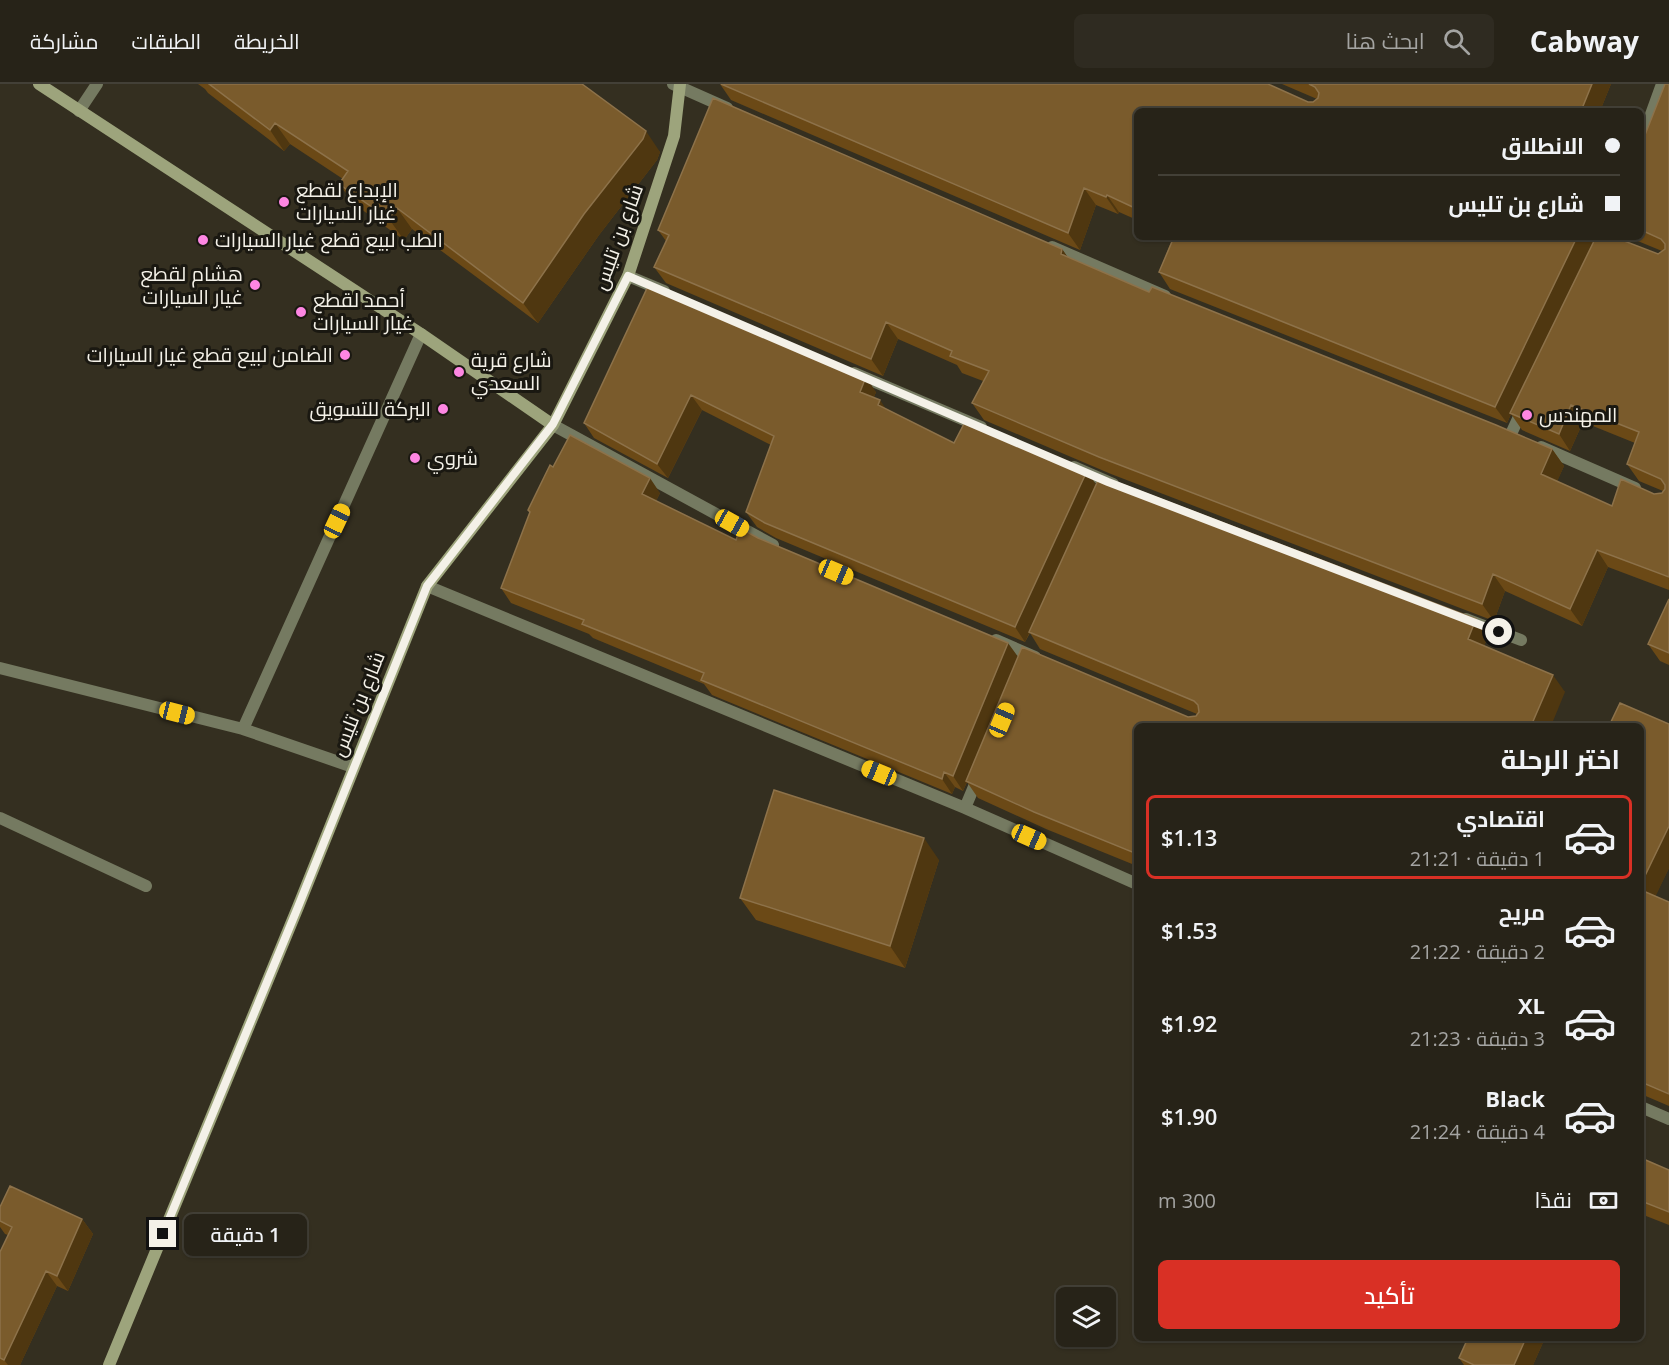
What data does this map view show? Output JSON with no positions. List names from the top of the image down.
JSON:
{
  "streets": {
    "street": ["شارع بن تليس"]
  },
  "places": [
    "الإبداع لقطع غيار السيارات",
    "الطب لبيع قطع غيار السيارات",
    "هشام لقطع غيار السيارات",
    "أحمد لقطع غيار السيارات",
    "الضامن لبيع قطع غيار السيارات",
    "شارع قرية السعدي",
    "البركة للتسويق",
    "المهندس",
    "شروي"
  ],
  "page": {
    "header": "Cabway",
    "search": "ابحث هنا",
    "nav": ["الخريطة", "الطبقات", "مشاركة"],
    "banner": ["الانطلاق", "شارع بن تليس"],
    "heading": "اختر الرحلة",
    "list": [
      {
        "name": "اقتصادي",
        "note": "1 دقيقة · 21:21",
        "value": "$1.13"
      },
      {
        "name": "مريح",
        "note": "2 دقيقة · 21:22",
        "value": "$1.53"
      },
      {
        "name": "XL",
        "note": "3 دقيقة · 21:23",
        "value": "$1.92"
      },
      {
        "name": "Black",
        "note": "4 دقيقة · 21:24",
        "value": "$1.90"
      }
    ],
    "pay": ["نقدًا", "300 m"],
    "bubble": "1 دقيقة",
    "buttons": "تأكيد"
  }
}
